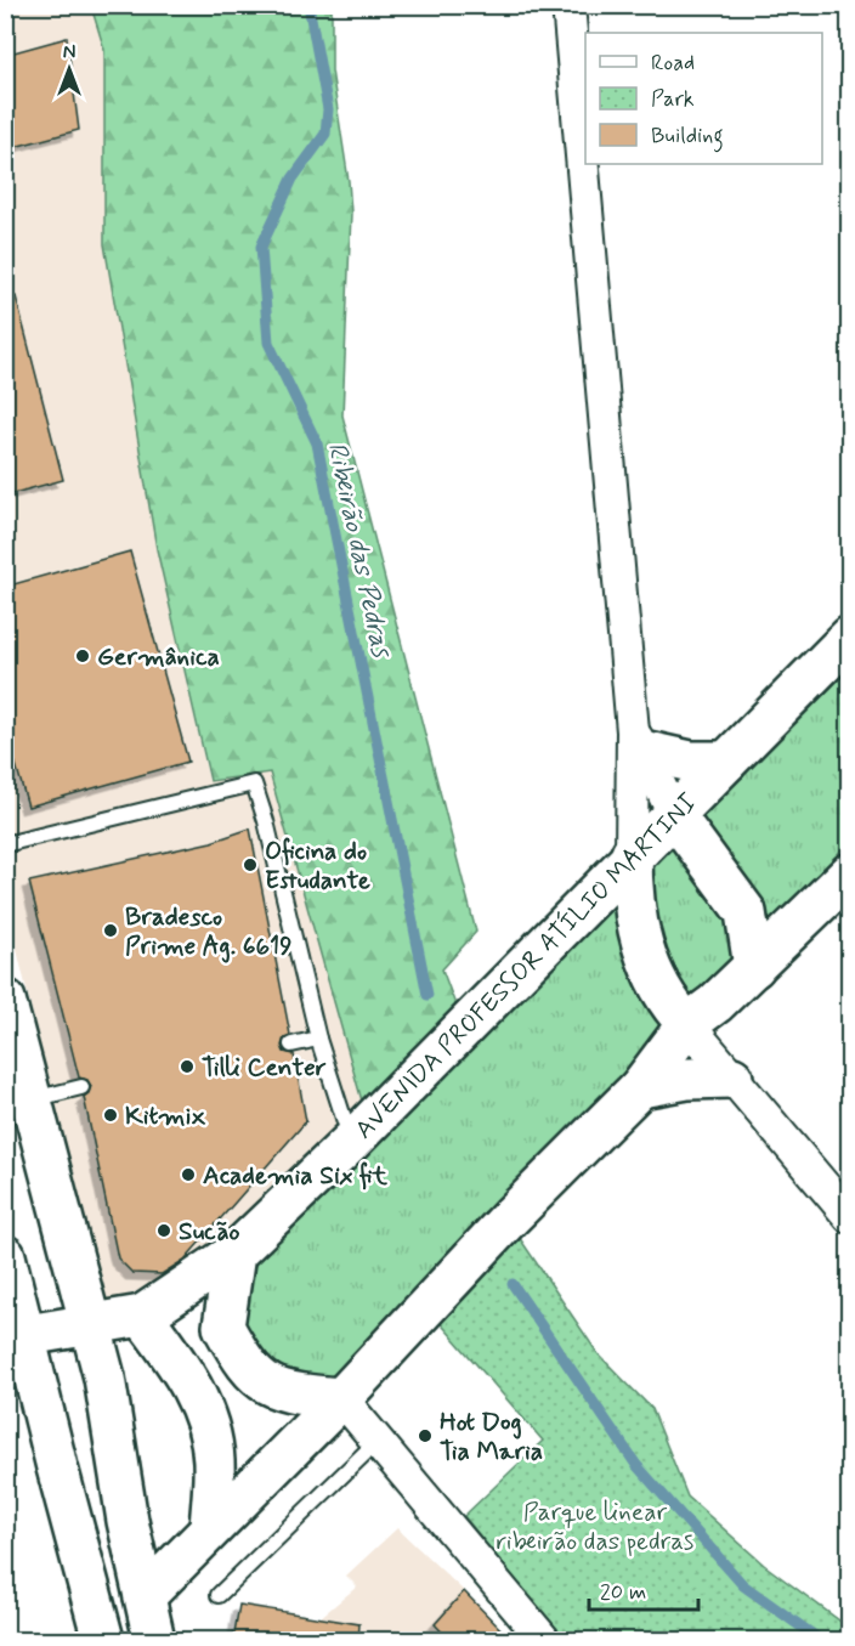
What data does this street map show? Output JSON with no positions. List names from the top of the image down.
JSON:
{
  "streets": {
    "main road": ["AVENIDA PROFESSOR ATÍLIO MARTINI"]
  },
  "water": ["Ribeirão das Pedras"],
  "parks": ["Parque linear ribeirão das pedras"],
  "places": [
    "Germânica",
    "Oficina do Estudante",
    "Bradesco Prime Ag. 6619",
    "Tilli Center",
    "Kitmix",
    "Academia Six fit",
    "Sucão",
    "Hot Dog Tia Maria"
  ],
  "legend": ["Road", "Park", "Building"],
  "scale_bar": "20 m",
  "north": "top"
}
